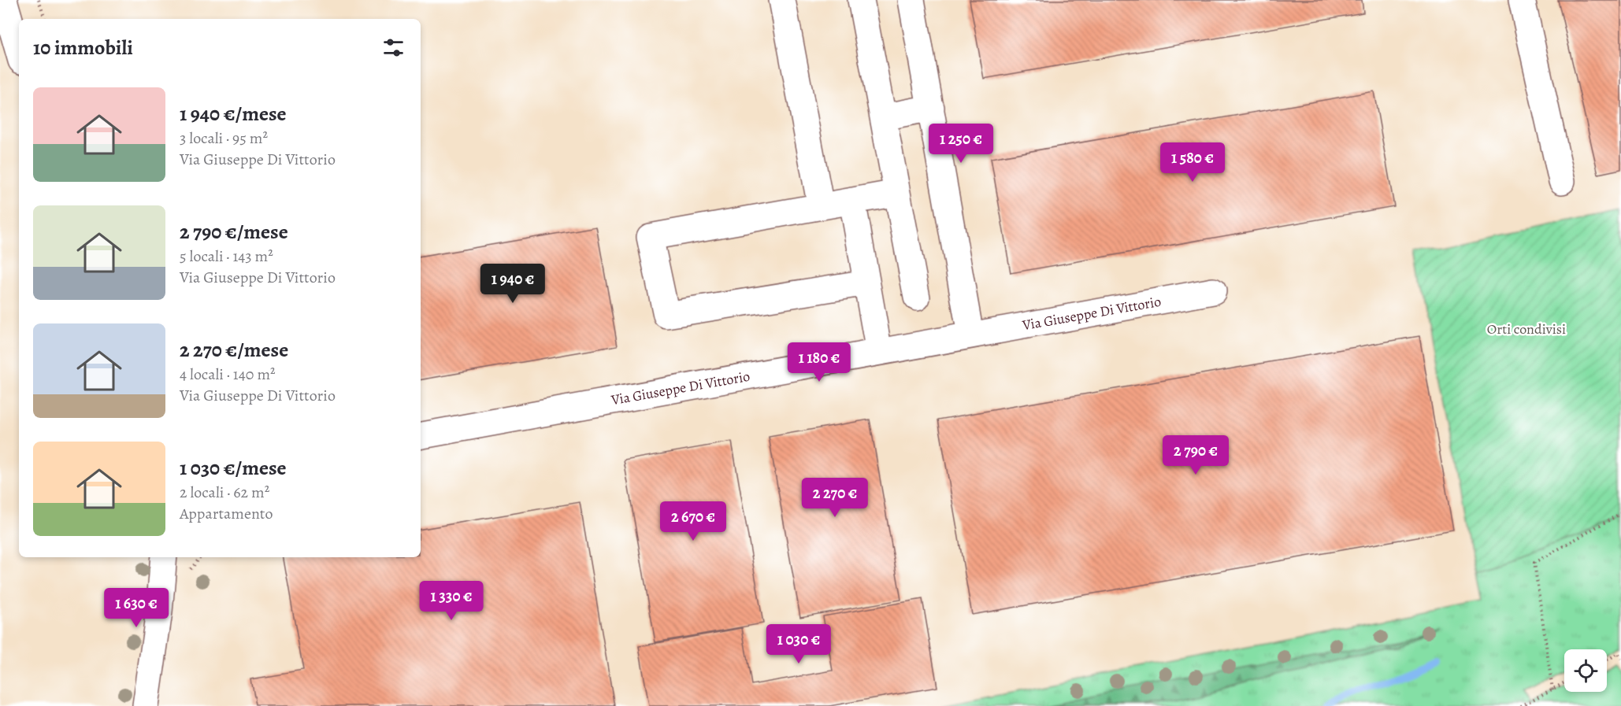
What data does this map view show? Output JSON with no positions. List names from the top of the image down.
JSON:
{
  "streets": {
    "street": ["Via Giuseppe Di Vittorio"]
  },
  "parks": ["Orti condivisi"],
  "page": {
    "heading": "10 immobili",
    "list": [
      {
        "name": "1 940 €/mese",
        "note": "3 locali · 95 m² · Via Giuseppe Di Vittorio"
      },
      {
        "name": "2 790 €/mese",
        "note": "5 locali · 143 m² · Via Giuseppe Di Vittorio"
      },
      {
        "name": "2 270 €/mese",
        "note": "4 locali · 140 m² · Via Giuseppe Di Vittorio"
      },
      {
        "name": "1 030 €/mese",
        "note": "2 locali · 62 m² · Appartamento"
      }
    ],
    "price": [
      "1 250 €",
      "1 580 €",
      "1 940 €",
      "1 180 €",
      "2 790 €",
      "2 270 €",
      "2 670 €",
      "1 330 €",
      "1 630 €",
      "1 030 €"
    ]
  }
}
